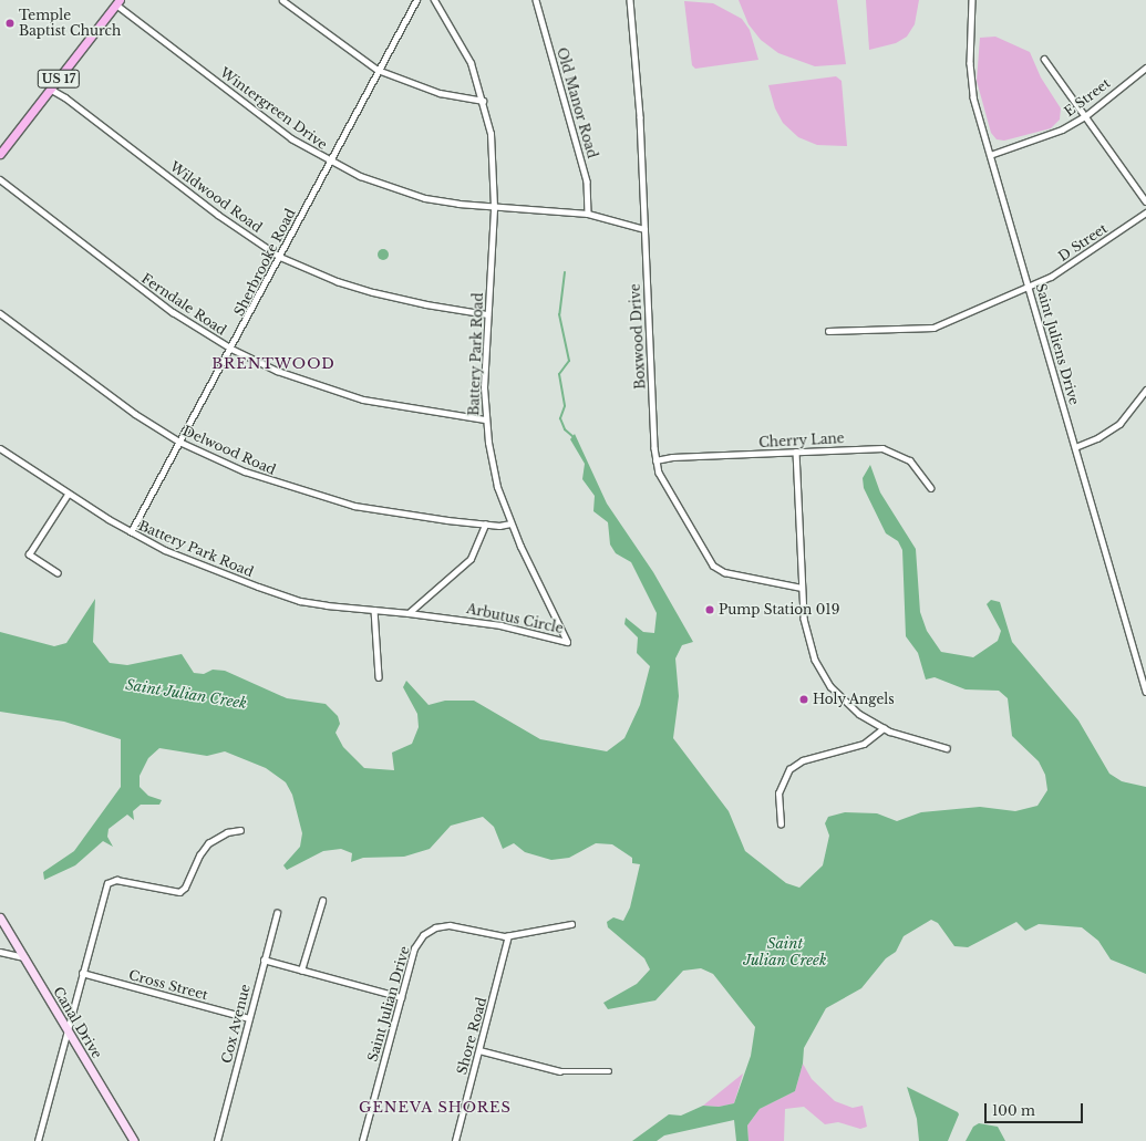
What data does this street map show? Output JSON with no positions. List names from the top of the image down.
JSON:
{
  "streets": {
    "main road": ["US 17", "Canal Drive"],
    "street": [
      "E Street",
      "Old Manor Road",
      "Wintergreen Drive",
      "Wildwood Road",
      "D Street",
      "Sherbrooke Road",
      "Ferndale Road",
      "Boxwood Drive",
      "Saint Juliens Drive",
      "Battery Park Road",
      "Cherry Lane",
      "Delwood Road",
      "Arbutus Circle",
      "Cross Street",
      "Saint Julian Drive",
      "Cox Avenue",
      "Shore Road"
    ]
  },
  "crossings": [
    ["US 17", "Wintergreen Drive"],
    ["US 17", "Wildwood Road"],
    ["E Street", "Saint Juliens Drive"],
    ["Old Manor Road", "Wintergreen Drive"],
    ["Wintergreen Drive", "Sherbrooke Road"],
    ["Wintergreen Drive", "Boxwood Drive"],
    ["Wintergreen Drive", "Battery Park Road"],
    ["Wildwood Road", "Sherbrooke Road"],
    ["Wildwood Road", "Battery Park Road"],
    ["D Street", "Saint Juliens Drive"],
    ["Sherbrooke Road", "Ferndale Road"],
    ["Sherbrooke Road", "Battery Park Road"],
    ["Sherbrooke Road", "Delwood Road"],
    ["Ferndale Road", "Battery Park Road"],
    ["Boxwood Drive", "Cherry Lane"],
    ["Battery Park Road", "Arbutus Circle"],
    ["Cross Street", "Cox Avenue"],
    ["Saint Julian Drive", "Shore Road"]
  ],
  "districts": ["BRENTWOOD", "GENEVA SHORES"],
  "water": ["Saint Julian Creek"],
  "places": ["Temple Baptist Church", "Pump Station 019", "Holy Angels"],
  "scale_bar": "100 m"
}
